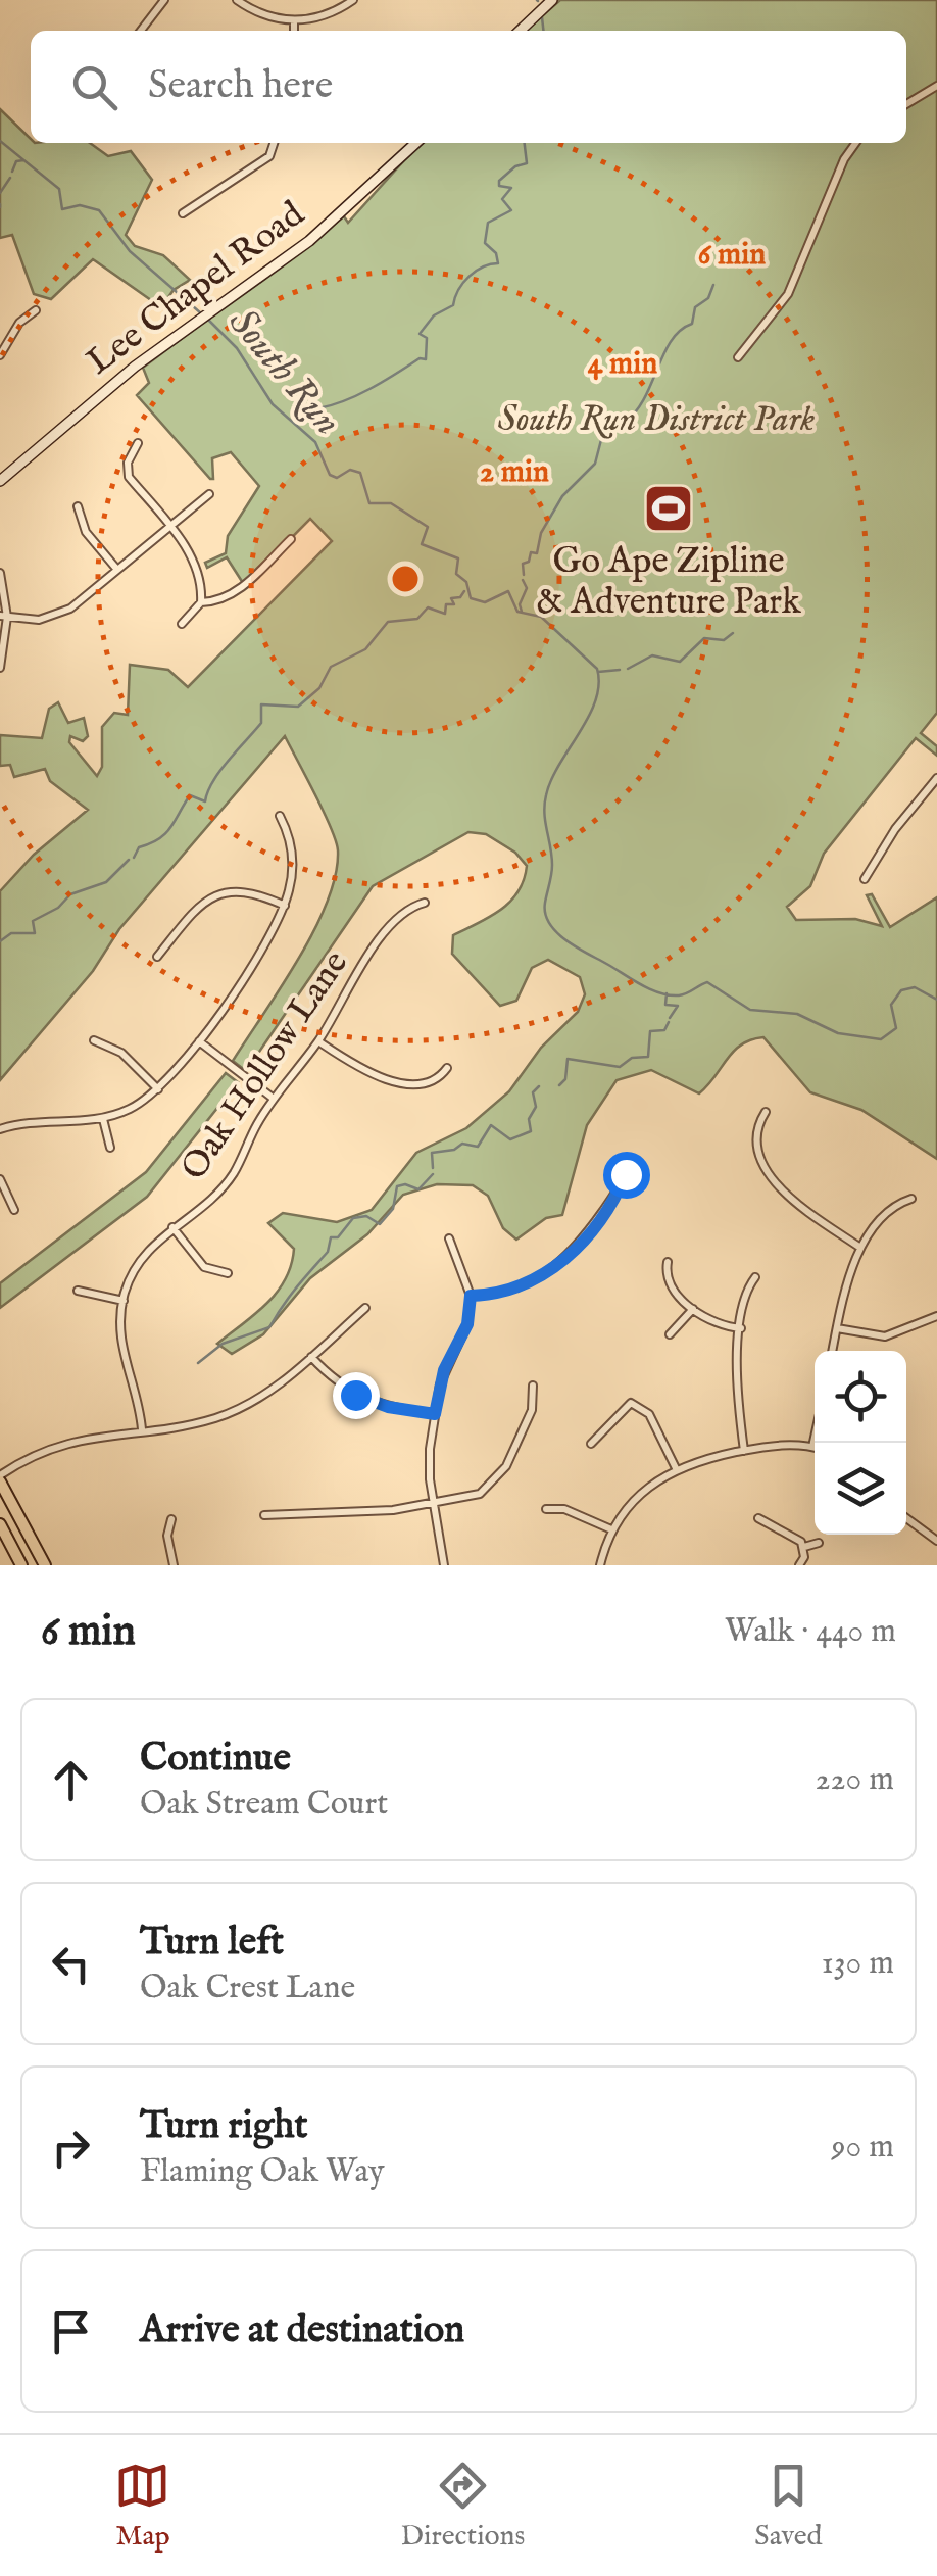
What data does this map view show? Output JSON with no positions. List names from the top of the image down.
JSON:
{
  "streets": {
    "main road": ["Lee Chapel Road"],
    "street": ["Oak Hollow Lane"]
  },
  "water": ["South Run"],
  "parks": ["South Run District Park"],
  "places": {
    "sports": ["Go Ape Zipline & Adventure Park"]
  },
  "page": {
    "search": "Search here",
    "heading": ["6 min", "Walk · 440 m"],
    "list": [
      ["Continue", "Oak Stream Court", "220 m"],
      ["Turn left", "Oak Crest Lane", "130 m"],
      ["Turn right", "Flaming Oak Way", "90 m"],
      "Arrive at destination"
    ],
    "nav": ["Map", "Directions", "Saved"]
  },
  "rings": ["6 min", "4 min", "2 min"]
}
